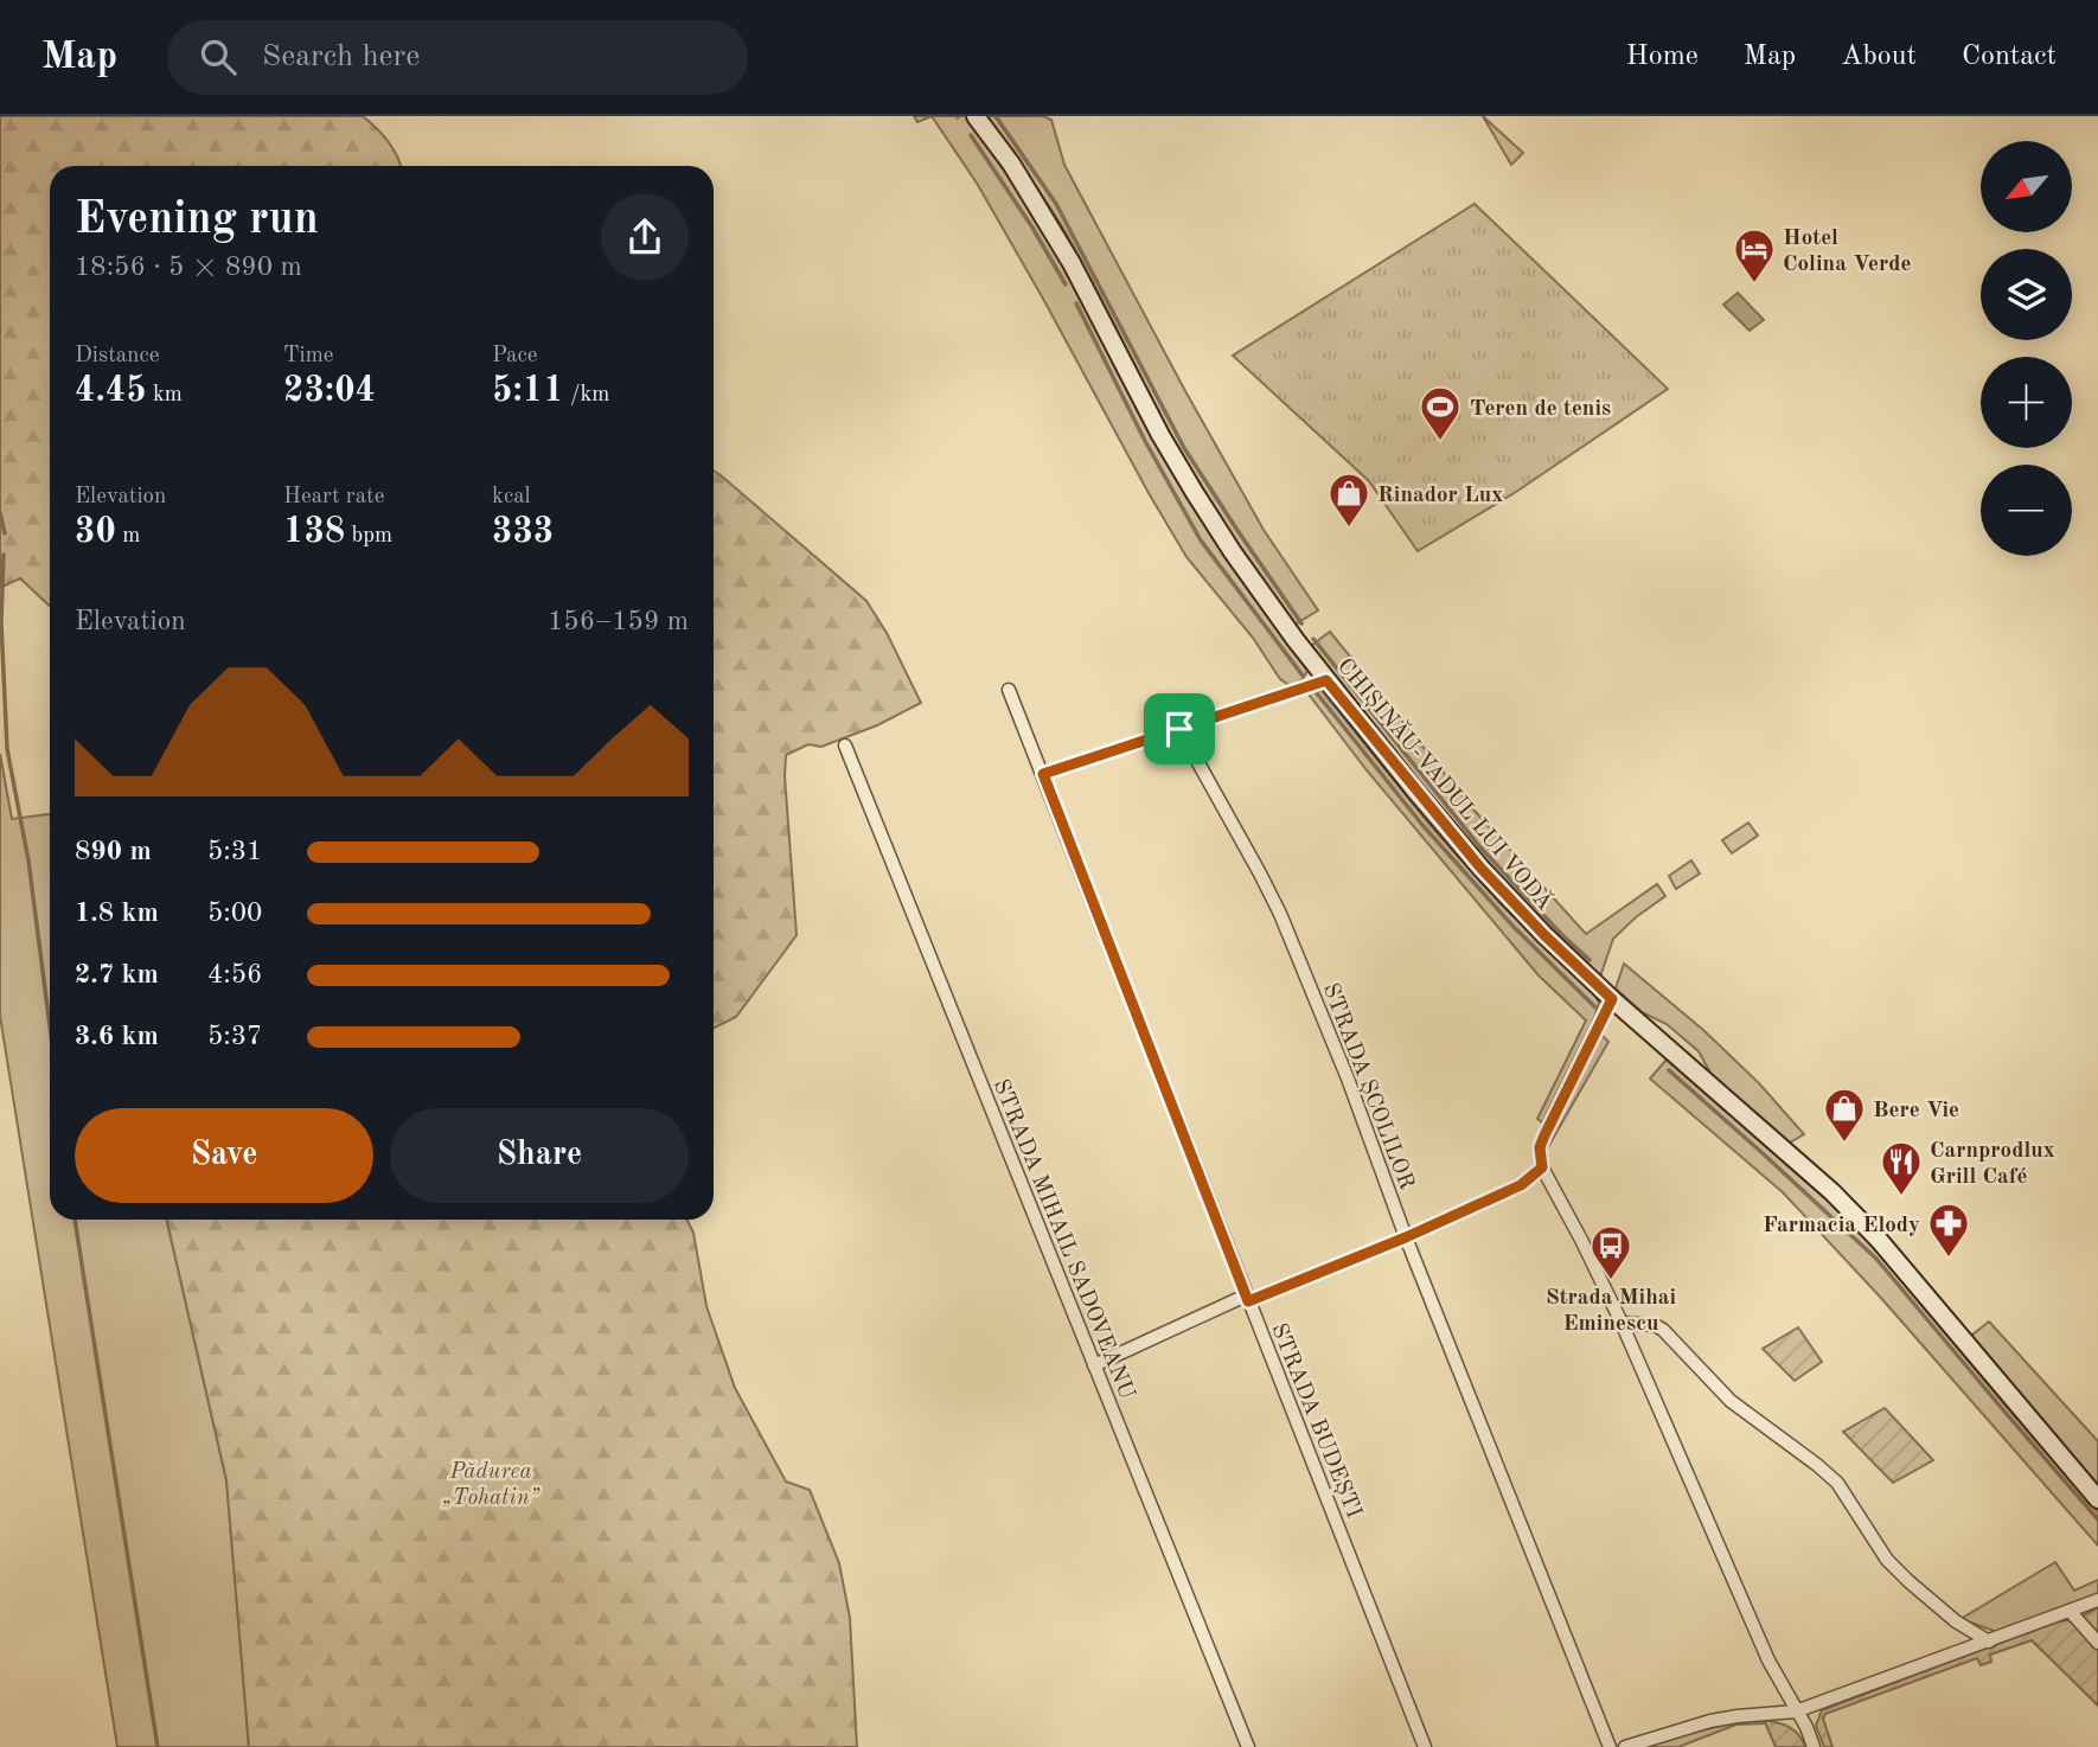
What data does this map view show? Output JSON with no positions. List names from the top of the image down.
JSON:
{
  "streets": {
    "main road": ["CHIȘINĂU-VADUL LUI VODĂ"],
    "street": ["STRADA ȘCOLILOR", "STRADA MIHAIL SADOVEANU", "STRADA BUDEȘTI"]
  },
  "parks": ["Pădurea „Tohatin”"],
  "places": {
    "hotel": ["Hotel Colina Verde"],
    "sports": ["Teren de tenis"],
    "shop": ["Rinador Lux", "Bere Vie"],
    "restaurant": ["Carnprodlux Grill Café"],
    "pharmacy": ["Farmacia Elody"],
    "bus stop": ["Strada Mihai Eminescu"]
  },
  "north": "bottom left",
  "page": {
    "header": "Map",
    "search": "Search here",
    "nav": [
      "Home",
      "Map",
      "About",
      "Contact"
    ],
    "map_buttons": ["+", "−"],
    "heading": ["Evening run", "18:56 · 5 × 890 m"],
    "stats": [
      ["Distance", "4.45 km"],
      ["Time", "23:04"],
      ["Pace", "5:11 /km"],
      ["Elevation", "30 m"],
      ["Heart rate", "138 bpm"],
      ["kcal", "333"]
    ],
    "chart": ["Elevation", "156–159 m"],
    "list": [
      {
        "name": "890 m",
        "note": "5:31"
      },
      {
        "name": "1.8 km",
        "note": "5:00"
      },
      {
        "name": "2.7 km",
        "note": "4:56"
      },
      {
        "name": "3.6 km",
        "note": "5:37"
      }
    ],
    "buttons": ["Save", "Share"]
  }
}
